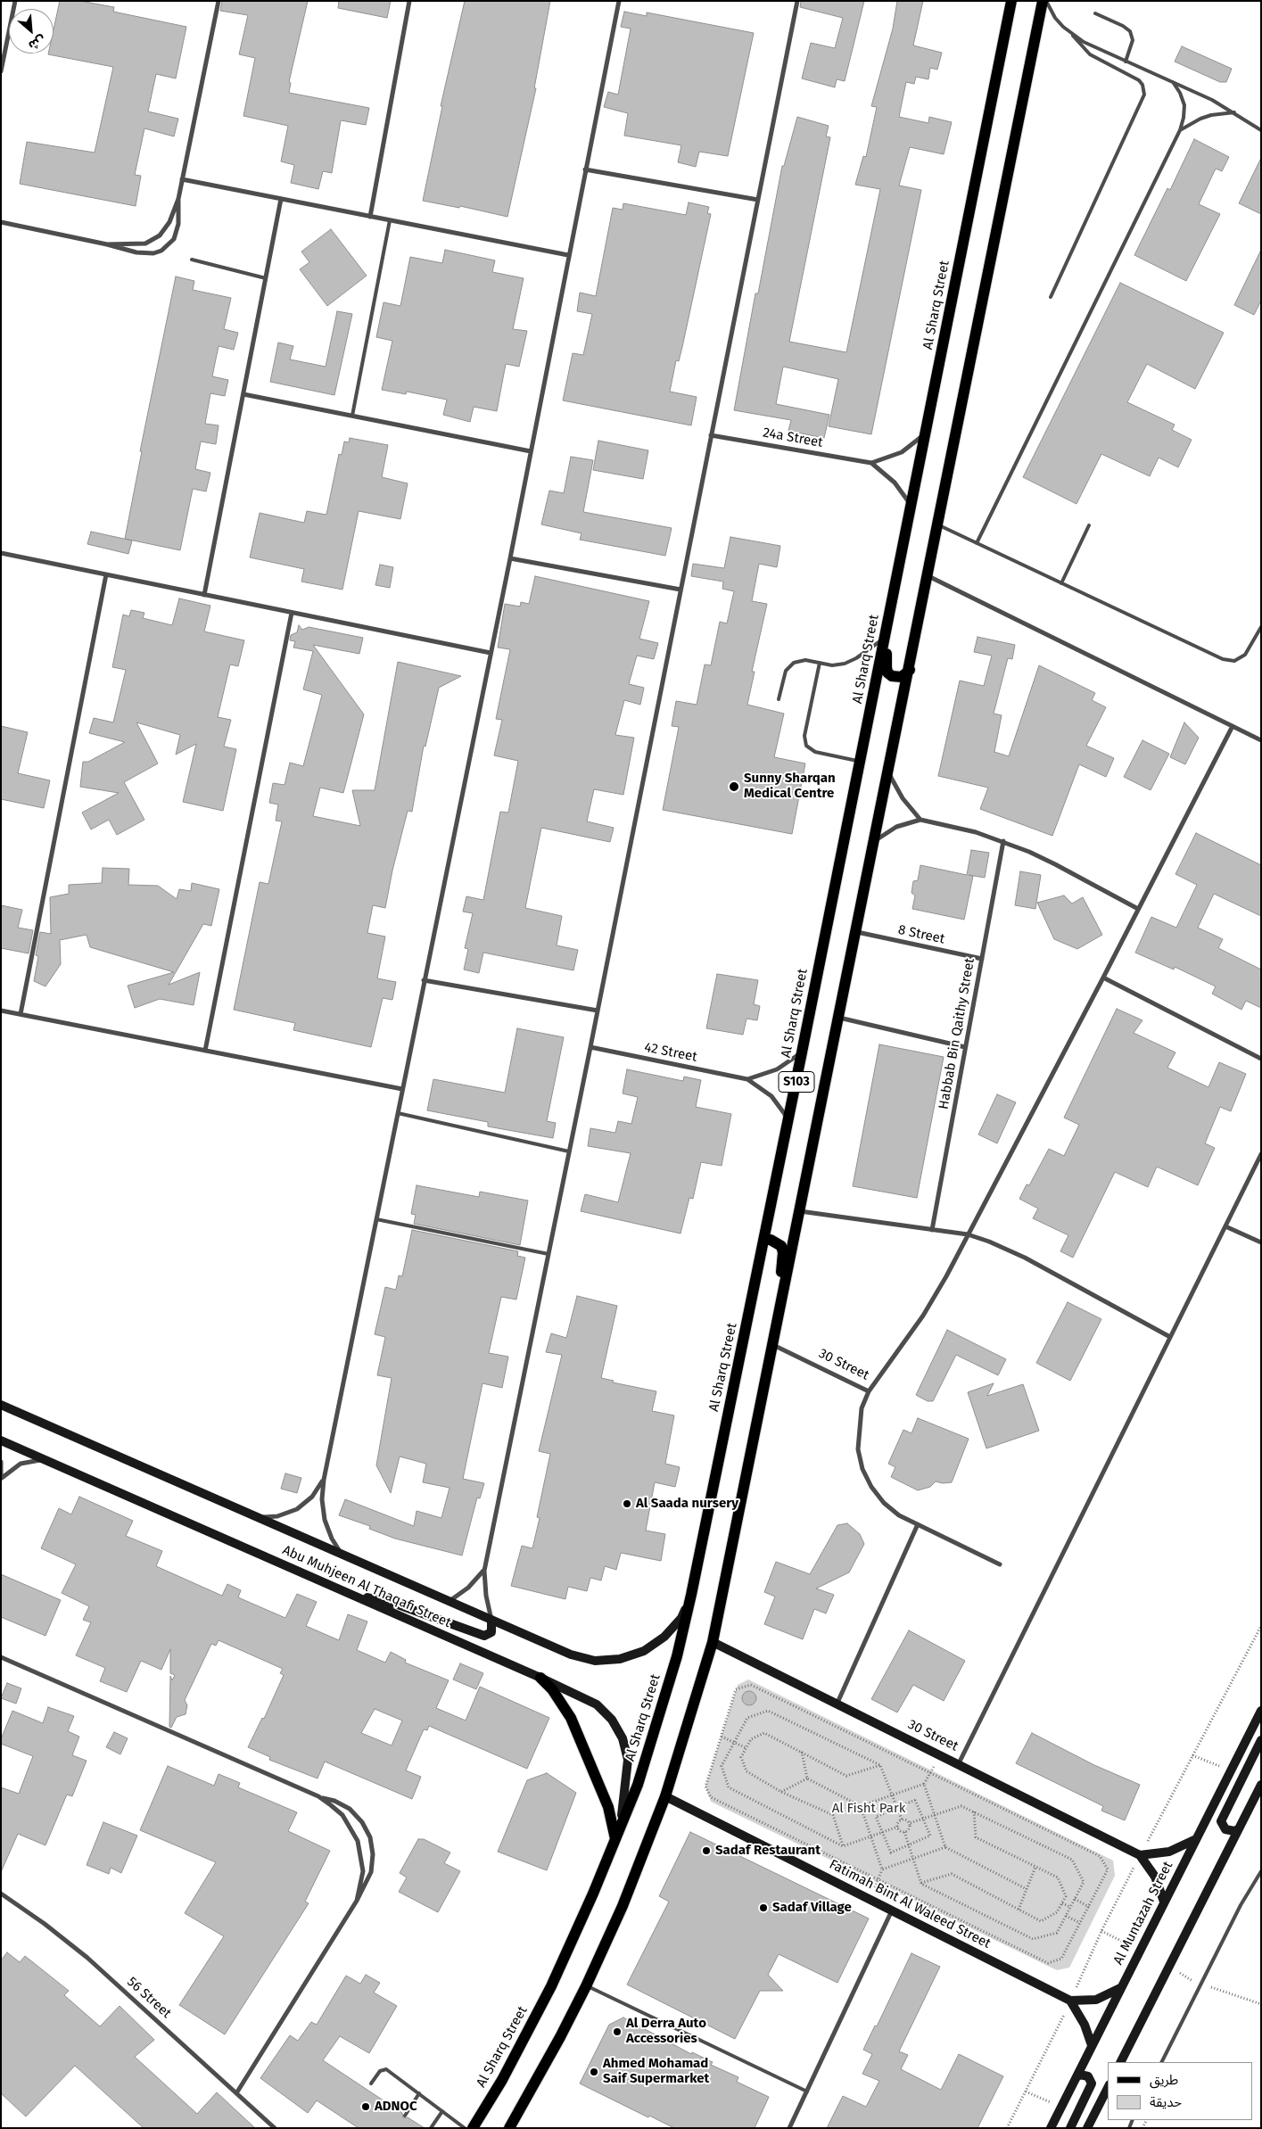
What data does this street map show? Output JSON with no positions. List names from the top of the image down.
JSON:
{
  "streets": {
    "main road": ["Al Sharq Street", "S103"],
    "street": [
      "24a Street",
      "8 Street",
      "Habbab Bin Qaithy Street",
      "42 Street",
      "30 Street",
      "Abu Muhjeen Al Thaqafi Street",
      "Fatimah Bint Al Waleed Street",
      "Al Muntazah Street",
      "56 Street"
    ]
  },
  "crossings": [
    ["Al Sharq Street", "24a Street"],
    ["Al Sharq Street", "42 Street"],
    ["Al Sharq Street", "Abu Muhjeen Al Thaqafi Street"],
    ["8 Street", "Habbab Bin Qaithy Street"],
    ["8 Street", "S103"],
    ["S103", "30 Street"],
    ["S103", "Fatimah Bint Al Waleed Street"],
    ["30 Street", "Al Muntazah Street"],
    ["Fatimah Bint Al Waleed Street", "Al Muntazah Street"]
  ],
  "parks": ["Al Fisht Park"],
  "places": [
    "Sunny Sharqan Medical Centre",
    "Al Saada nursery",
    "Sadaf Restaurant",
    "Sadaf Village",
    "Al Derra Auto Accessories",
    "Ahmed Mohamad Saif Supermarket",
    "ADNOC"
  ],
  "legend": ["طريق", "حديقة"],
  "north": "bottom right"
}
